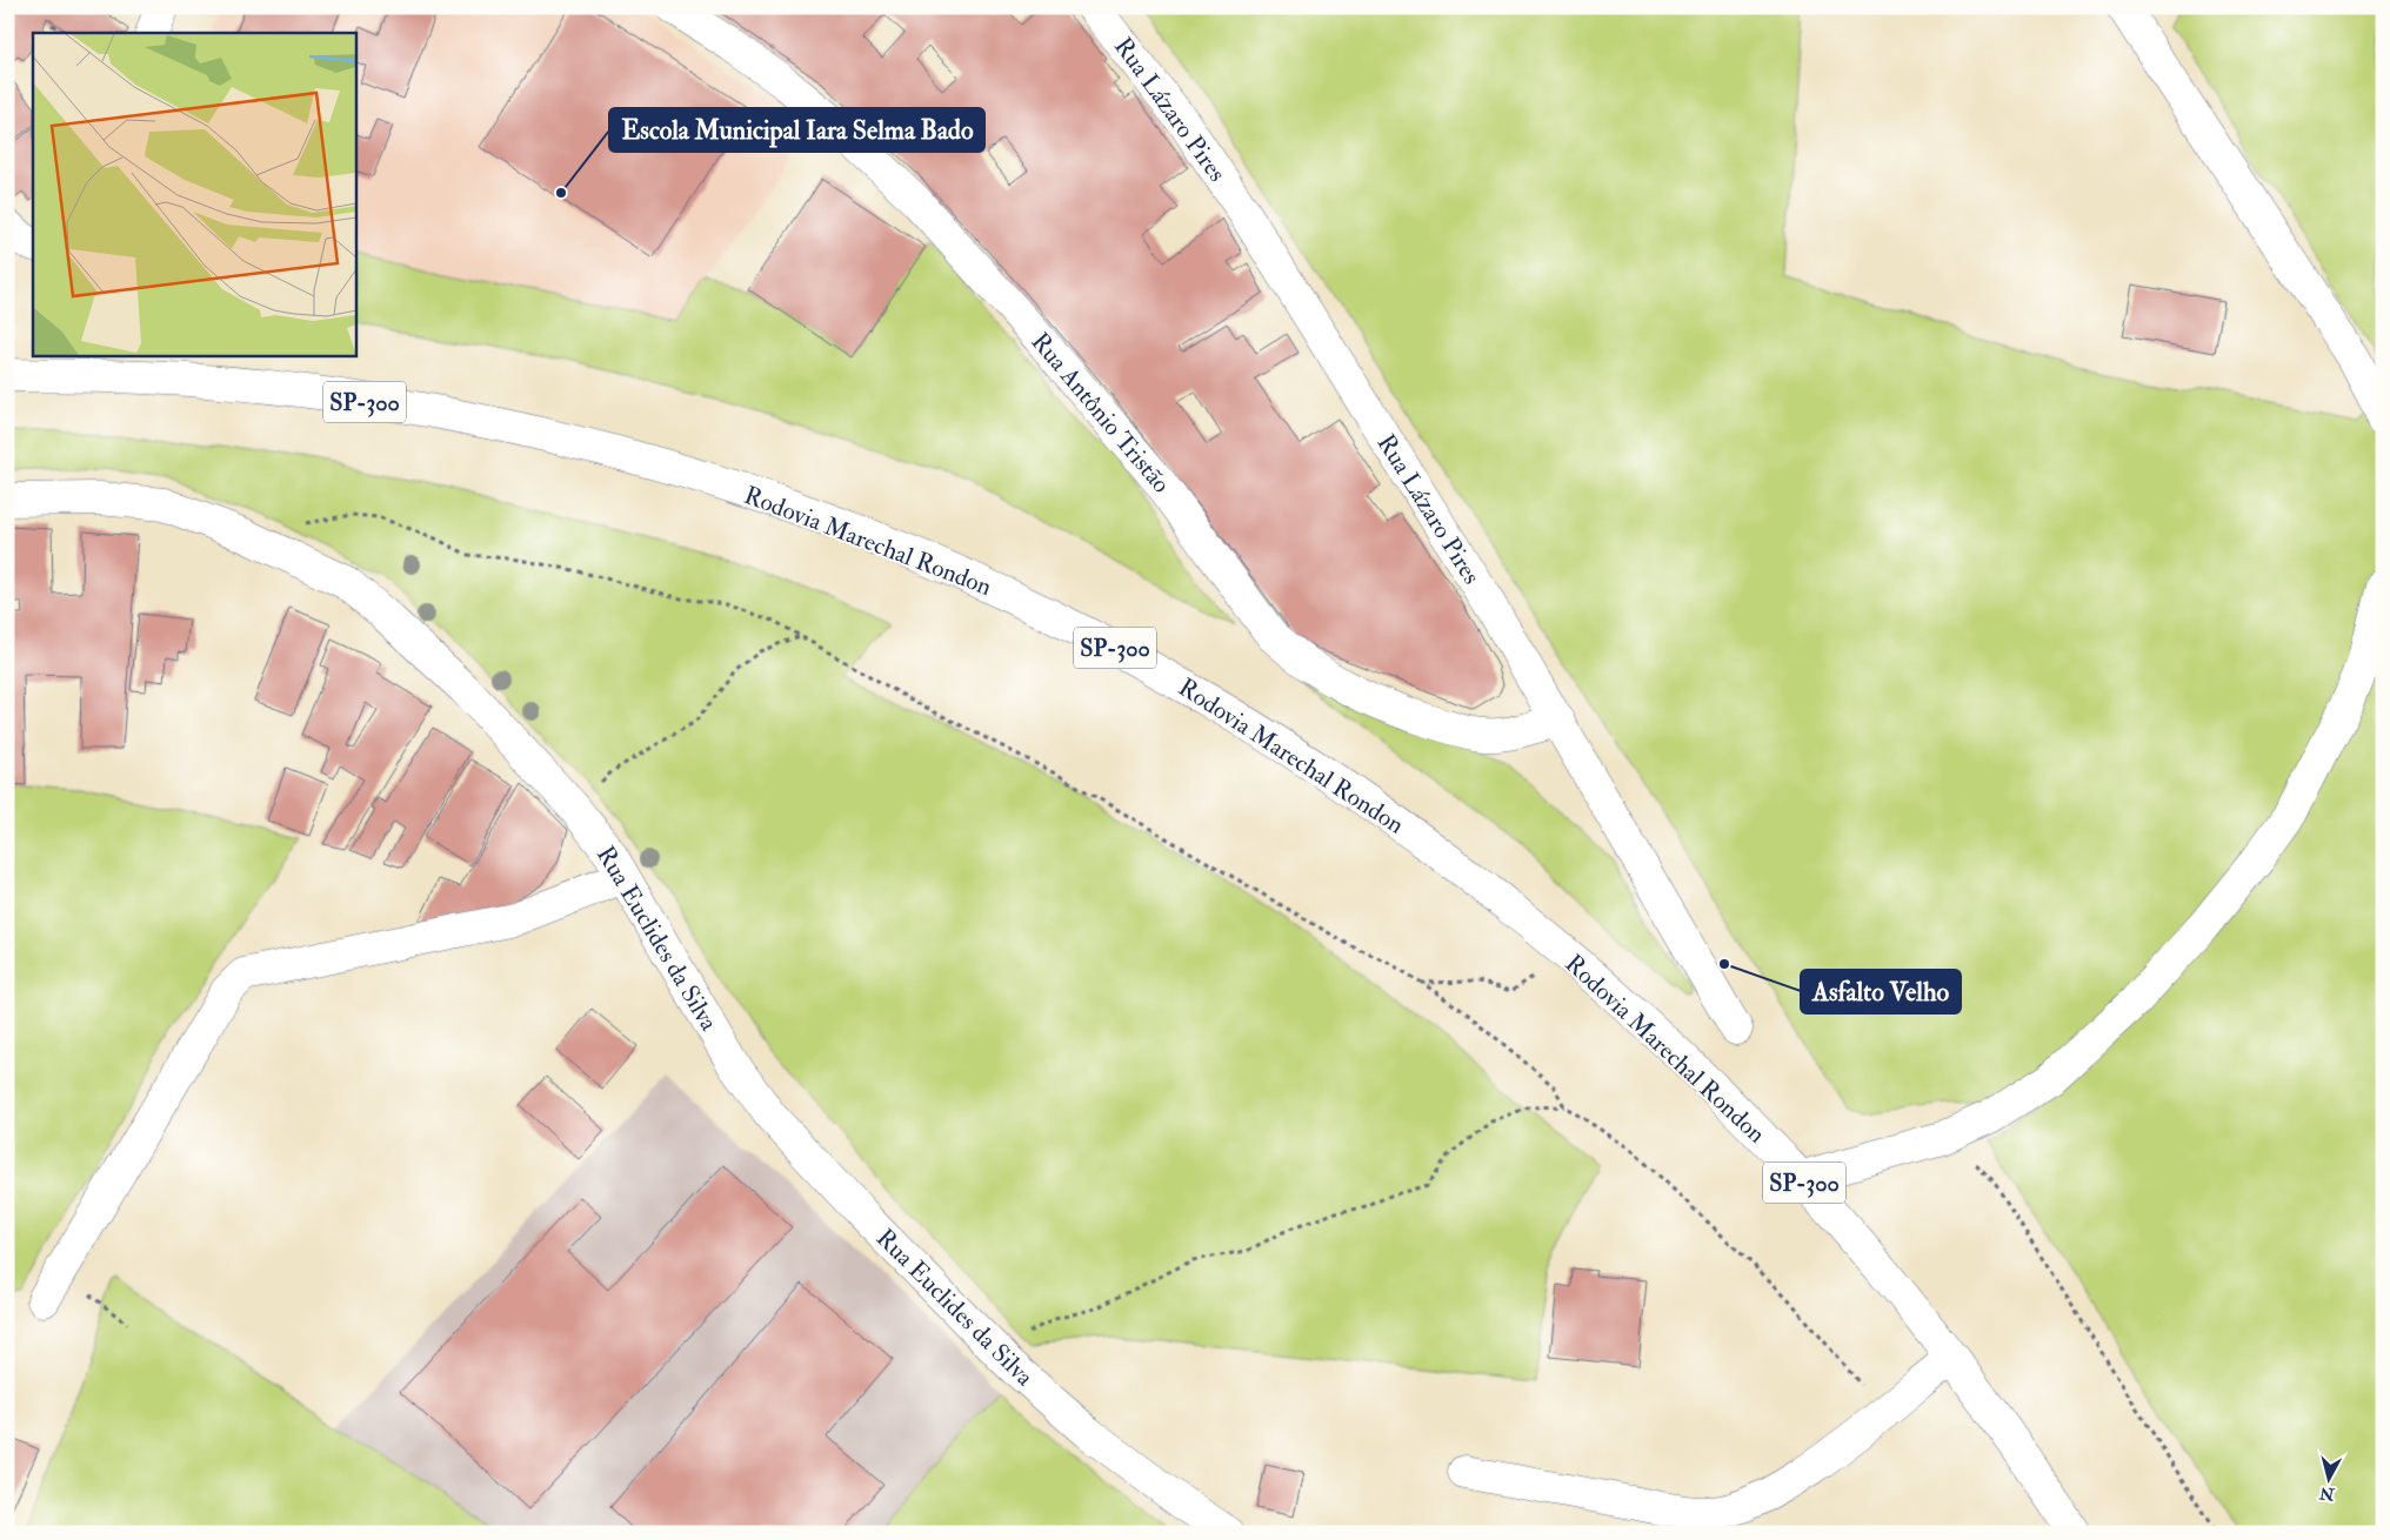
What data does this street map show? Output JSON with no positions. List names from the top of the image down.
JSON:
{
  "streets": {
    "street": [
      "Rua Lázaro Pires",
      "SP-300",
      "Rua Antônio Tristão",
      "Rodovia Marechal Rondon",
      "Rua Euclides da Silva"
    ]
  },
  "crossings": [
    ["Rua Lázaro Pires", "Rua Antônio Tristão"]
  ],
  "places": ["Escola Municipal Iara Selma Bado", "Asfalto Velho"],
  "north": "bottom"
}
